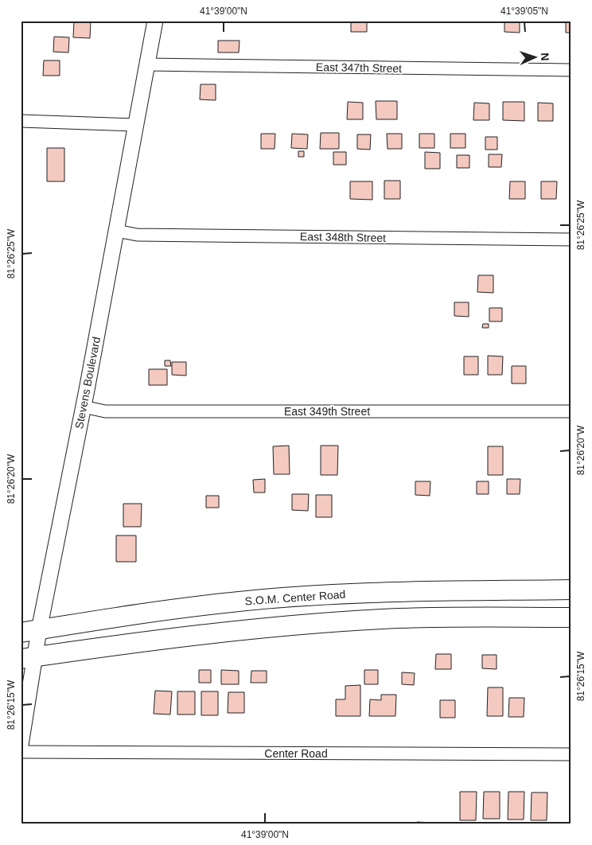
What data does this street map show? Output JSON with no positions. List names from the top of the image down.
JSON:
{
  "streets": {
    "main road": ["S.O.M. Center Road"],
    "street": [
      "East 347th Street",
      "East 348th Street",
      "Stevens Boulevard",
      "East 349th Street",
      "Center Road"
    ]
  },
  "crossings": [
    ["East 347th Street", "Stevens Boulevard"],
    ["East 348th Street", "Stevens Boulevard"],
    ["Stevens Boulevard", "East 349th Street"],
    ["Stevens Boulevard", "S.O.M. Center Road"]
  ],
  "north": "right",
  "coordinates": [
    "41°39'00\"N",
    "41°39'05\"N",
    "81°26'25\"W",
    "81°26'20\"W",
    "81°26'15\"W"
  ]
}
